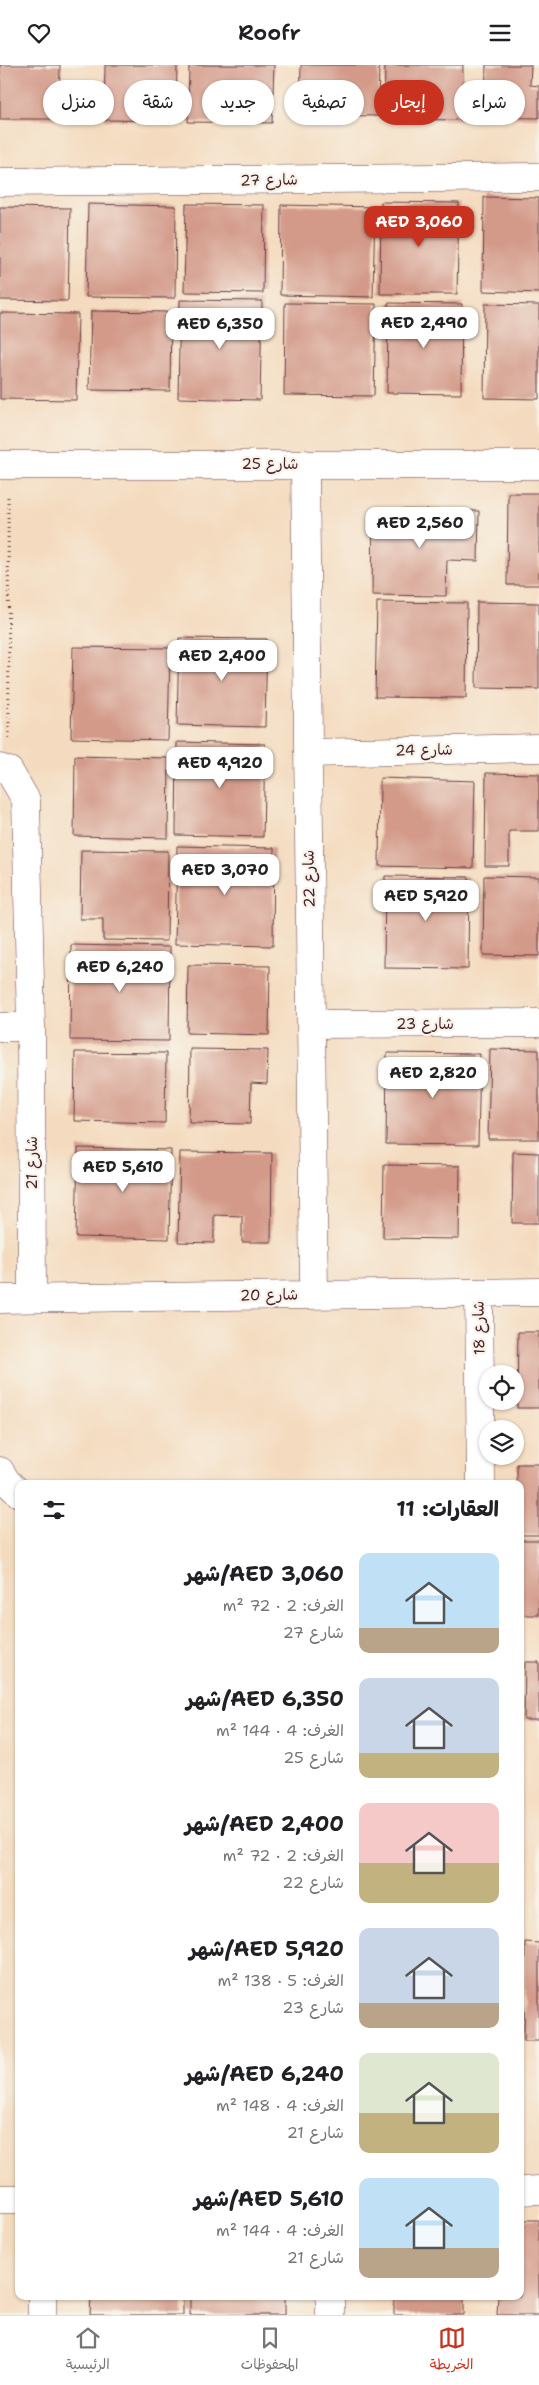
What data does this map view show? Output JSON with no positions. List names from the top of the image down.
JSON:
{
  "streets": {
    "street": [
      "شارع 27",
      "شارع 25",
      "شارع 24",
      "شارع 22",
      "شارع 23",
      "شارع 21",
      "شارع 20",
      "شارع 18"
    ]
  },
  "crossings": [
    ["شارع 25", "شارع 22"],
    ["شارع 24", "شارع 22"],
    ["شارع 22", "شارع 23"],
    ["شارع 22", "شارع 20"],
    ["شارع 21", "شارع 20"],
    ["شارع 20", "شارع 18"]
  ],
  "page": {
    "header": "Roofr",
    "chip": [
      "شراء",
      "إيجار",
      "تصفية",
      "جديد",
      "شقة",
      "منزل"
    ],
    "price": [
      "AED 3,060",
      "AED 2,490",
      "AED 6,350",
      "AED 2,560",
      "AED 2,400",
      "AED 4,920",
      "AED 3,070",
      "AED 5,920",
      "AED 6,240",
      "AED 2,820",
      "AED 5,610"
    ],
    "heading": "العقارات: 11",
    "list": [
      {
        "name": "AED 3,060/شهر",
        "note": "الغرف: 2 · 72 m² · شارع 27"
      },
      {
        "name": "AED 6,350/شهر",
        "note": "الغرف: 4 · 144 m² · شارع 25"
      },
      {
        "name": "AED 2,400/شهر",
        "note": "الغرف: 2 · 72 m² · شارع 22"
      },
      {
        "name": "AED 5,920/شهر",
        "note": "الغرف: 5 · 138 m² · شارع 23"
      },
      {
        "name": "AED 6,240/شهر",
        "note": "الغرف: 4 · 148 m² · شارع 21"
      },
      {
        "name": "AED 5,610/شهر",
        "note": "الغرف: 4 · 144 m² · شارع 21"
      }
    ],
    "tabs": ["الخريطة", "المحفوظات", "الرئيسية"]
  }
}
